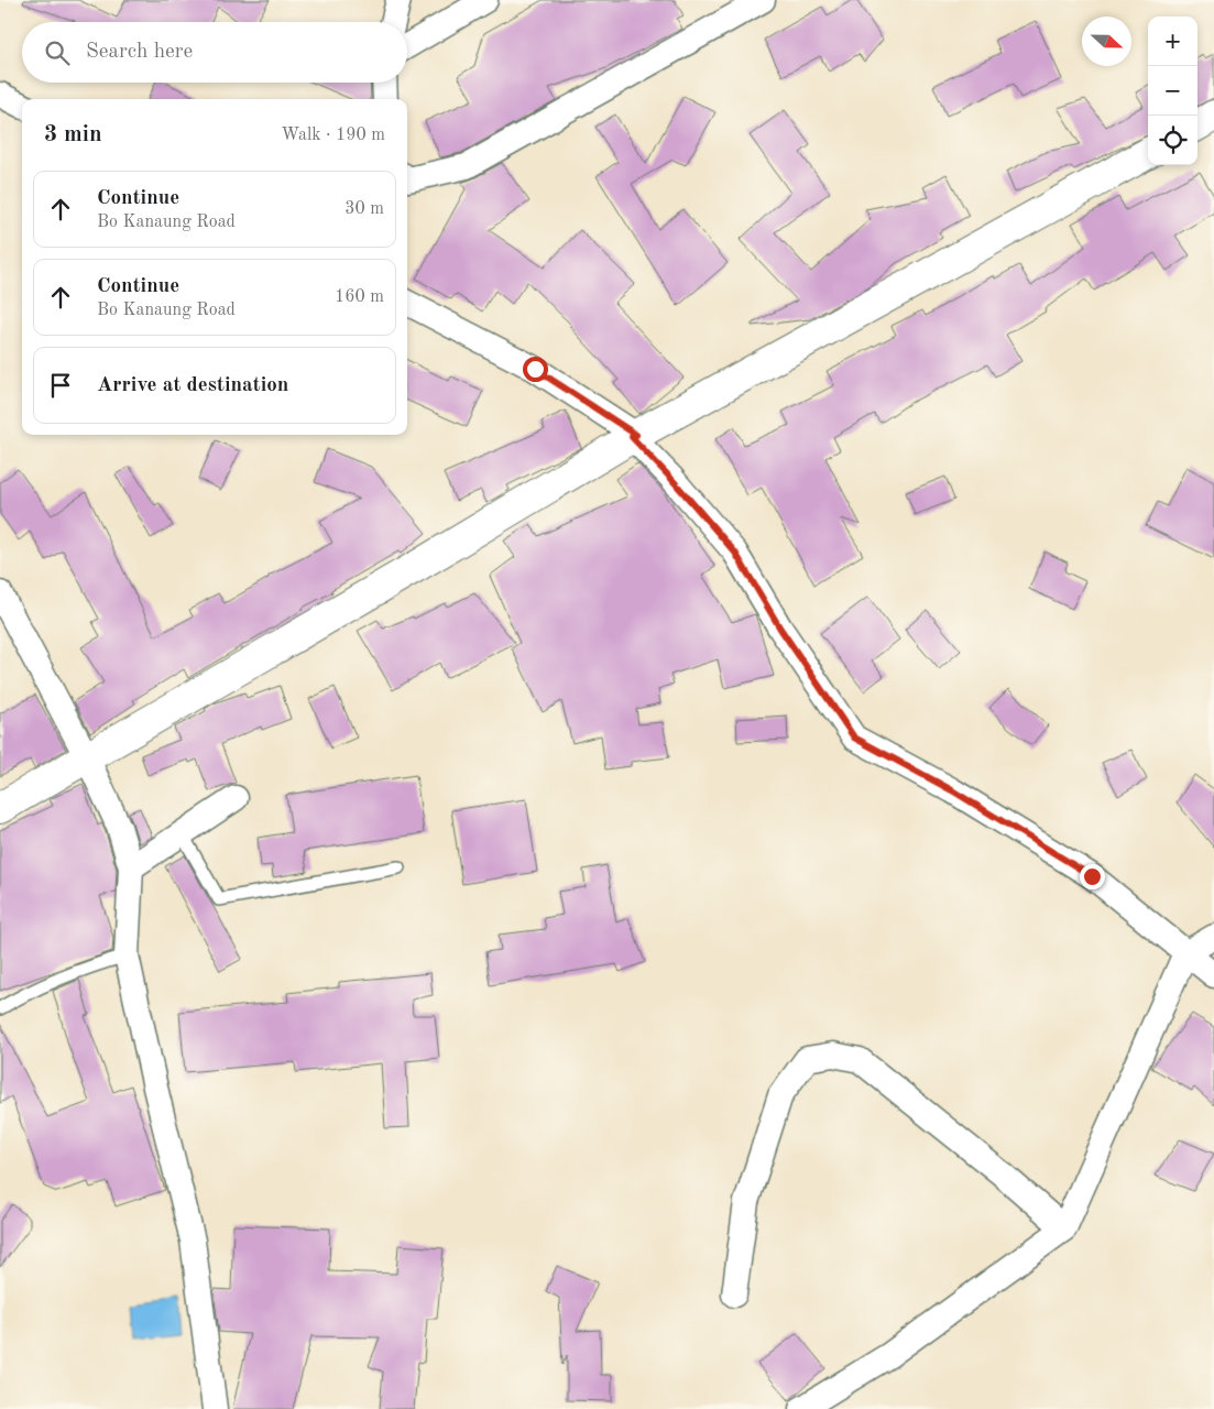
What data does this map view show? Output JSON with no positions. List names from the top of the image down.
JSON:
{
  "north": "right",
  "page": {
    "map_buttons": ["+", "−"],
    "search": "Search here",
    "heading": ["3 min", "Walk · 190 m"],
    "list": [
      ["Continue", "Bo Kanaung Road", "30 m"],
      ["Continue", "Bo Kanaung Road", "160 m"],
      "Arrive at destination"
    ]
  }
}
